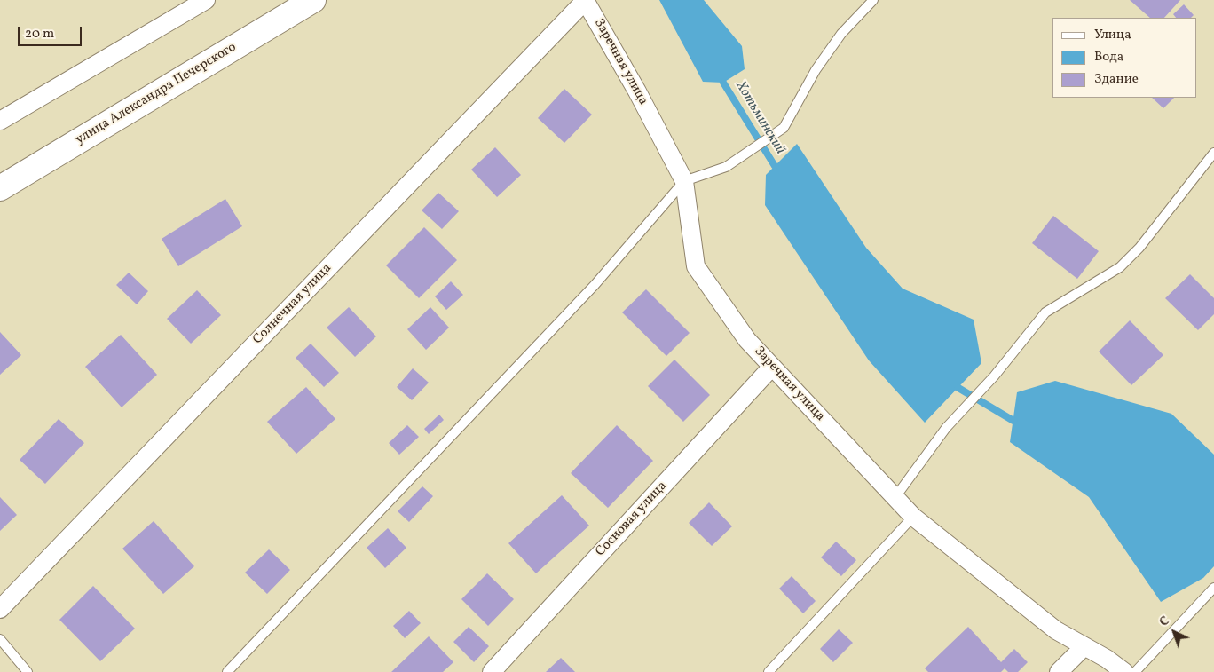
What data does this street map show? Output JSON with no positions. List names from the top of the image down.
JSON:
{
  "streets": {
    "main road": ["улица Александра Печерского"],
    "street": ["Заречная улица", "Солнечная улица", "Сосновая улица"]
  },
  "crossings": [
    ["Заречная улица", "Солнечная улица"],
    ["Заречная улица", "Сосновая улица"]
  ],
  "water": ["Хотьминский"],
  "legend": ["Улица", "Вода", "Здание"],
  "scale_bar": "20 m",
  "north": "top left"
}
